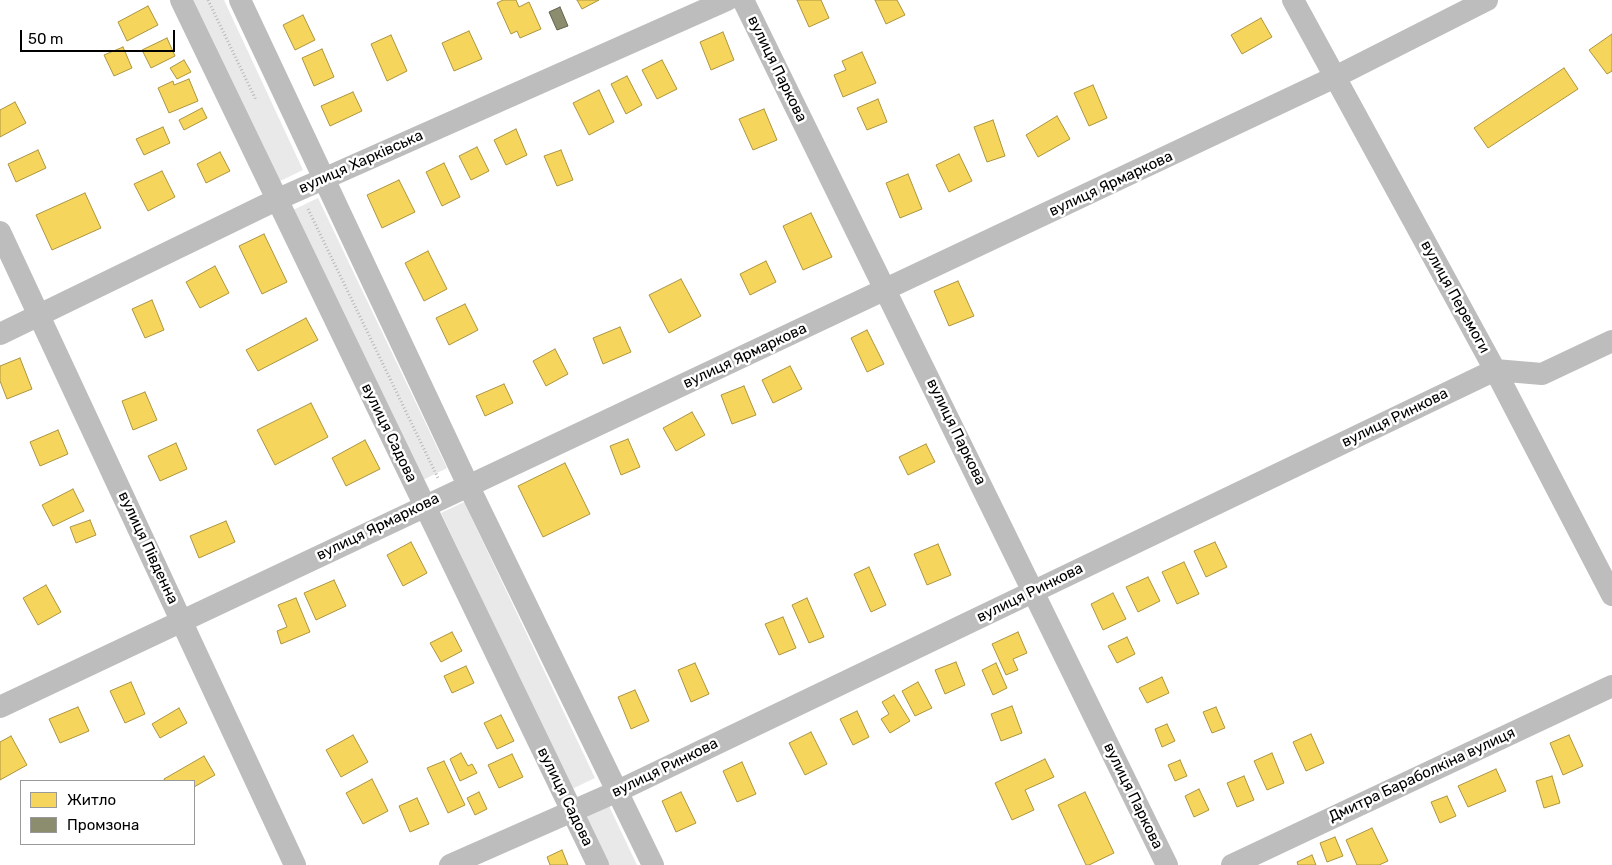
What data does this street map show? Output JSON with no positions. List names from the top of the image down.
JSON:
{
  "streets": {
    "street": [
      "вулиця Паркова",
      "вулиця Харківська",
      "вулиця Ярмаркова",
      "вулиця Перемоги",
      "вулиця Ринкова",
      "вулиця Садова",
      "вулиця Південна",
      "Дмитра Бараболкіна вулиця"
    ]
  },
  "crossings": [
    ["вулиця Паркова", "вулиця Ярмаркова"],
    ["вулиця Паркова", "вулиця Ринкова"],
    ["вулиця Харківська", "вулиця Садова"],
    ["вулиця Харківська", "вулиця Південна"],
    ["вулиця Ярмаркова", "вулиця Перемоги"],
    ["вулиця Ярмаркова", "вулиця Садова"],
    ["вулиця Ярмаркова", "вулиця Південна"],
    ["вулиця Перемоги", "вулиця Ринкова"],
    ["вулиця Ринкова", "вулиця Садова"]
  ],
  "legend": ["Житло", "Промзона"],
  "scale_bar": "50 m"
}
